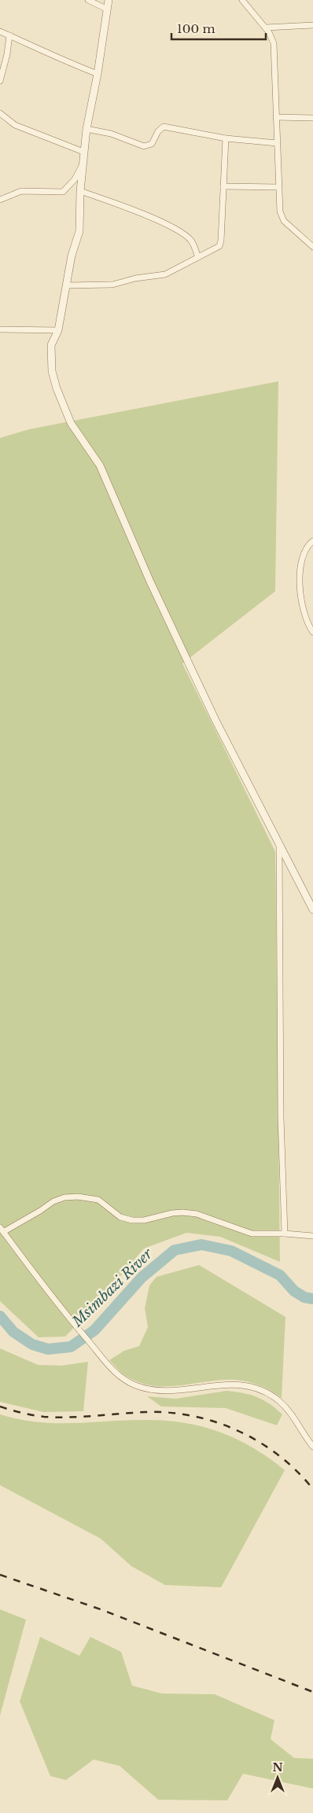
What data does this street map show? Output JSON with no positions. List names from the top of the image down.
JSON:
{
  "water": ["Msimbazi River"],
  "scale_bar": "100 m",
  "north": "top"
}
